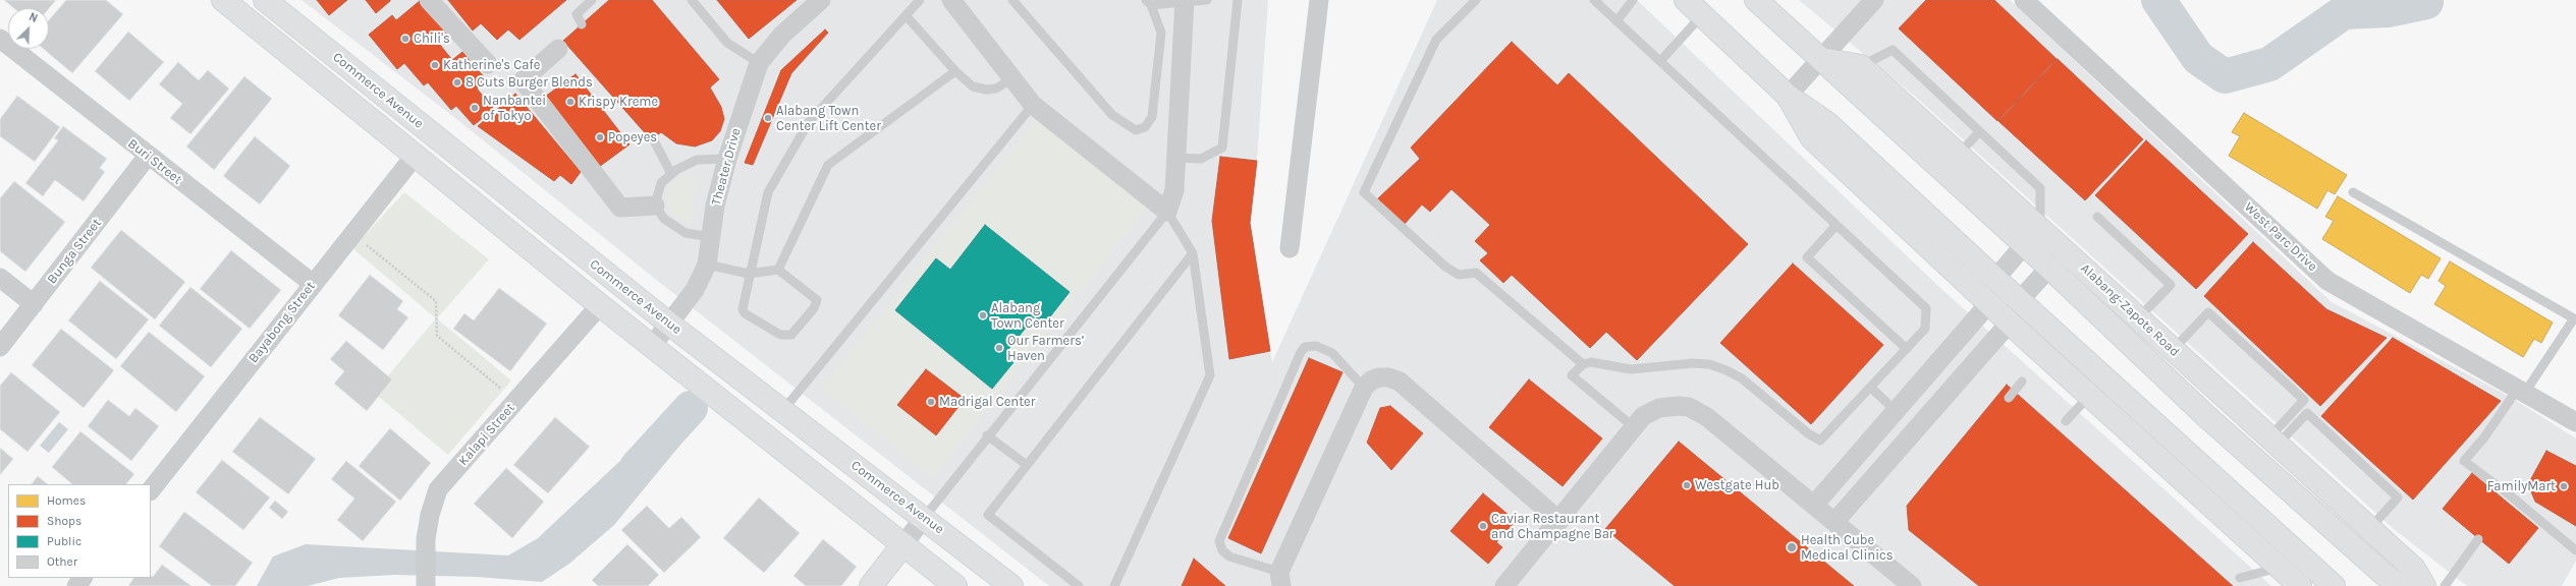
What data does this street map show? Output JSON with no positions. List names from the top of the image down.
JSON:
{
  "streets": {
    "main road": ["Commerce Avenue", "Alabang-Zapote Road"],
    "street": [
      "Buri Street",
      "Theater Drive",
      "West Parc Drive",
      "Bunga Street",
      "Bayabong Street",
      "Kalapi Street"
    ]
  },
  "crossings": [
    ["Commerce Avenue", "Theater Drive"],
    ["Commerce Avenue", "Bayabong Street"],
    ["Commerce Avenue", "Kalapi Street"],
    ["Buri Street", "Bunga Street"],
    ["Buri Street", "Bayabong Street"]
  ],
  "places": [
    "Chili's",
    "Katherine's Cafe",
    "8 Cuts Burger Blends",
    "Krispy Kreme",
    "Nanbantei of Tokyo",
    "Alabang Town Center Lift Center",
    "Popeyes",
    "Alabang Town Center",
    "Our Farmers’ Haven",
    "Madrigal Center",
    "Westgate Hub",
    "FamilyMart",
    "Caviar Restaurant and Champagne Bar",
    "Health Cube Medical Clinics"
  ],
  "legend": [
    "Homes",
    "Shops",
    "Public",
    "Other"
  ],
  "north": "top right"
}
